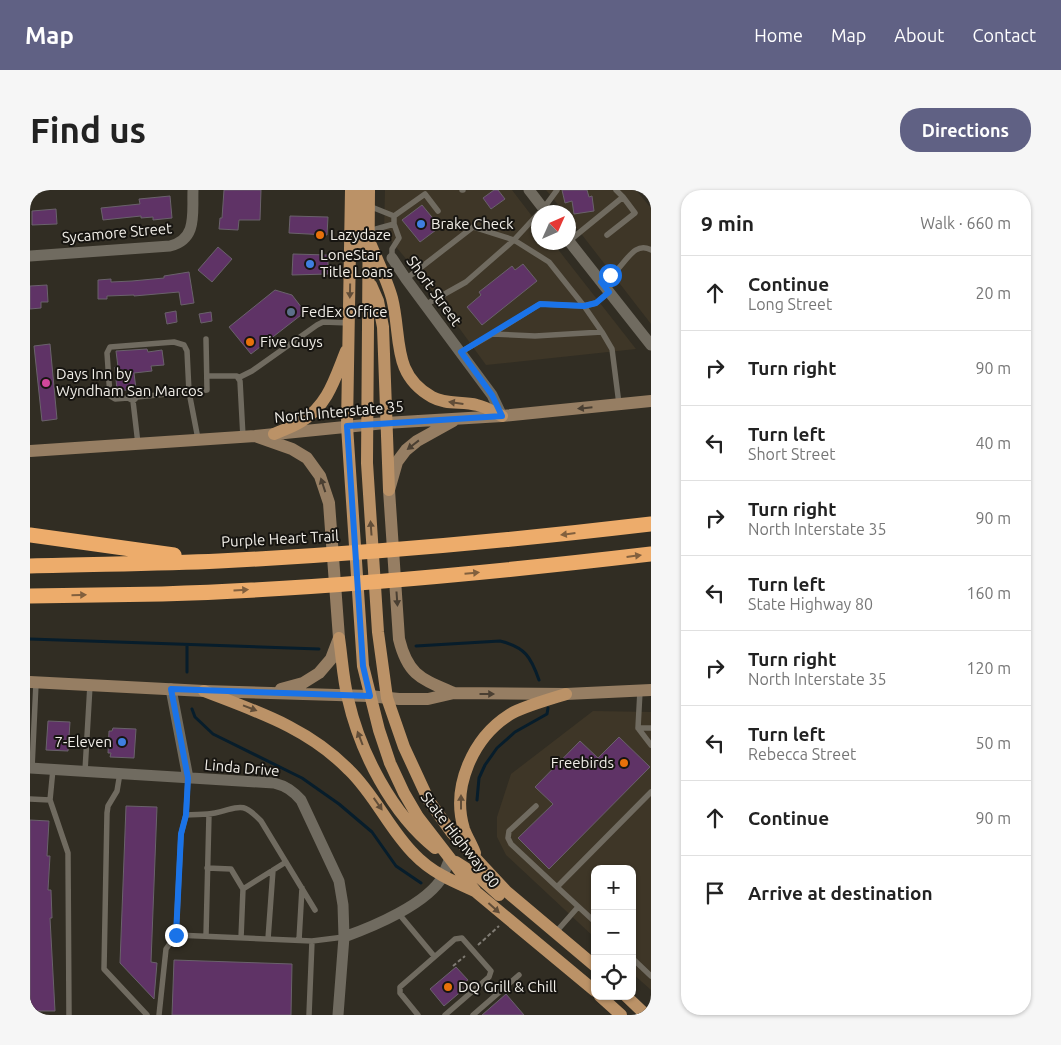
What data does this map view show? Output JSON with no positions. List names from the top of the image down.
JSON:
{
  "streets": {
    "highway": ["Purple Heart Trail"],
    "main road": ["North Interstate 35", "State Highway 80"],
    "street": ["Sycamore Street", "Short Street", "Linda Drive"]
  },
  "crossings": [
    ["Short Street", "North Interstate 35"],
    ["North Interstate 35", "State Highway 80"]
  ],
  "places": [
    "Brake Check",
    "Lazydaze",
    "LoneStar Title Loans",
    "FedEx Office",
    "Five Guys",
    "Days Inn by Wyndham San Marcos",
    "7-Eleven",
    "Freebirds",
    "DQ Grill & Chill"
  ],
  "north": "top right",
  "page": {
    "header": "Map",
    "nav": [
      "Home",
      "Map",
      "About",
      "Contact"
    ],
    "buttons": "Directions",
    "title": "Find us",
    "heading": ["9 min", "Walk · 660 m"],
    "list": [
      ["Continue", "Long Street", "20 m"],
      ["Turn right", "90 m"],
      ["Turn left", "Short Street", "40 m"],
      ["Turn right", "North Interstate 35", "90 m"],
      ["Turn left", "State Highway 80", "160 m"],
      ["Turn right", "North Interstate 35", "120 m"],
      ["Turn left", "Rebecca Street", "50 m"],
      ["Continue", "90 m"],
      "Arrive at destination"
    ],
    "map_buttons": ["+", "−"]
  }
}
